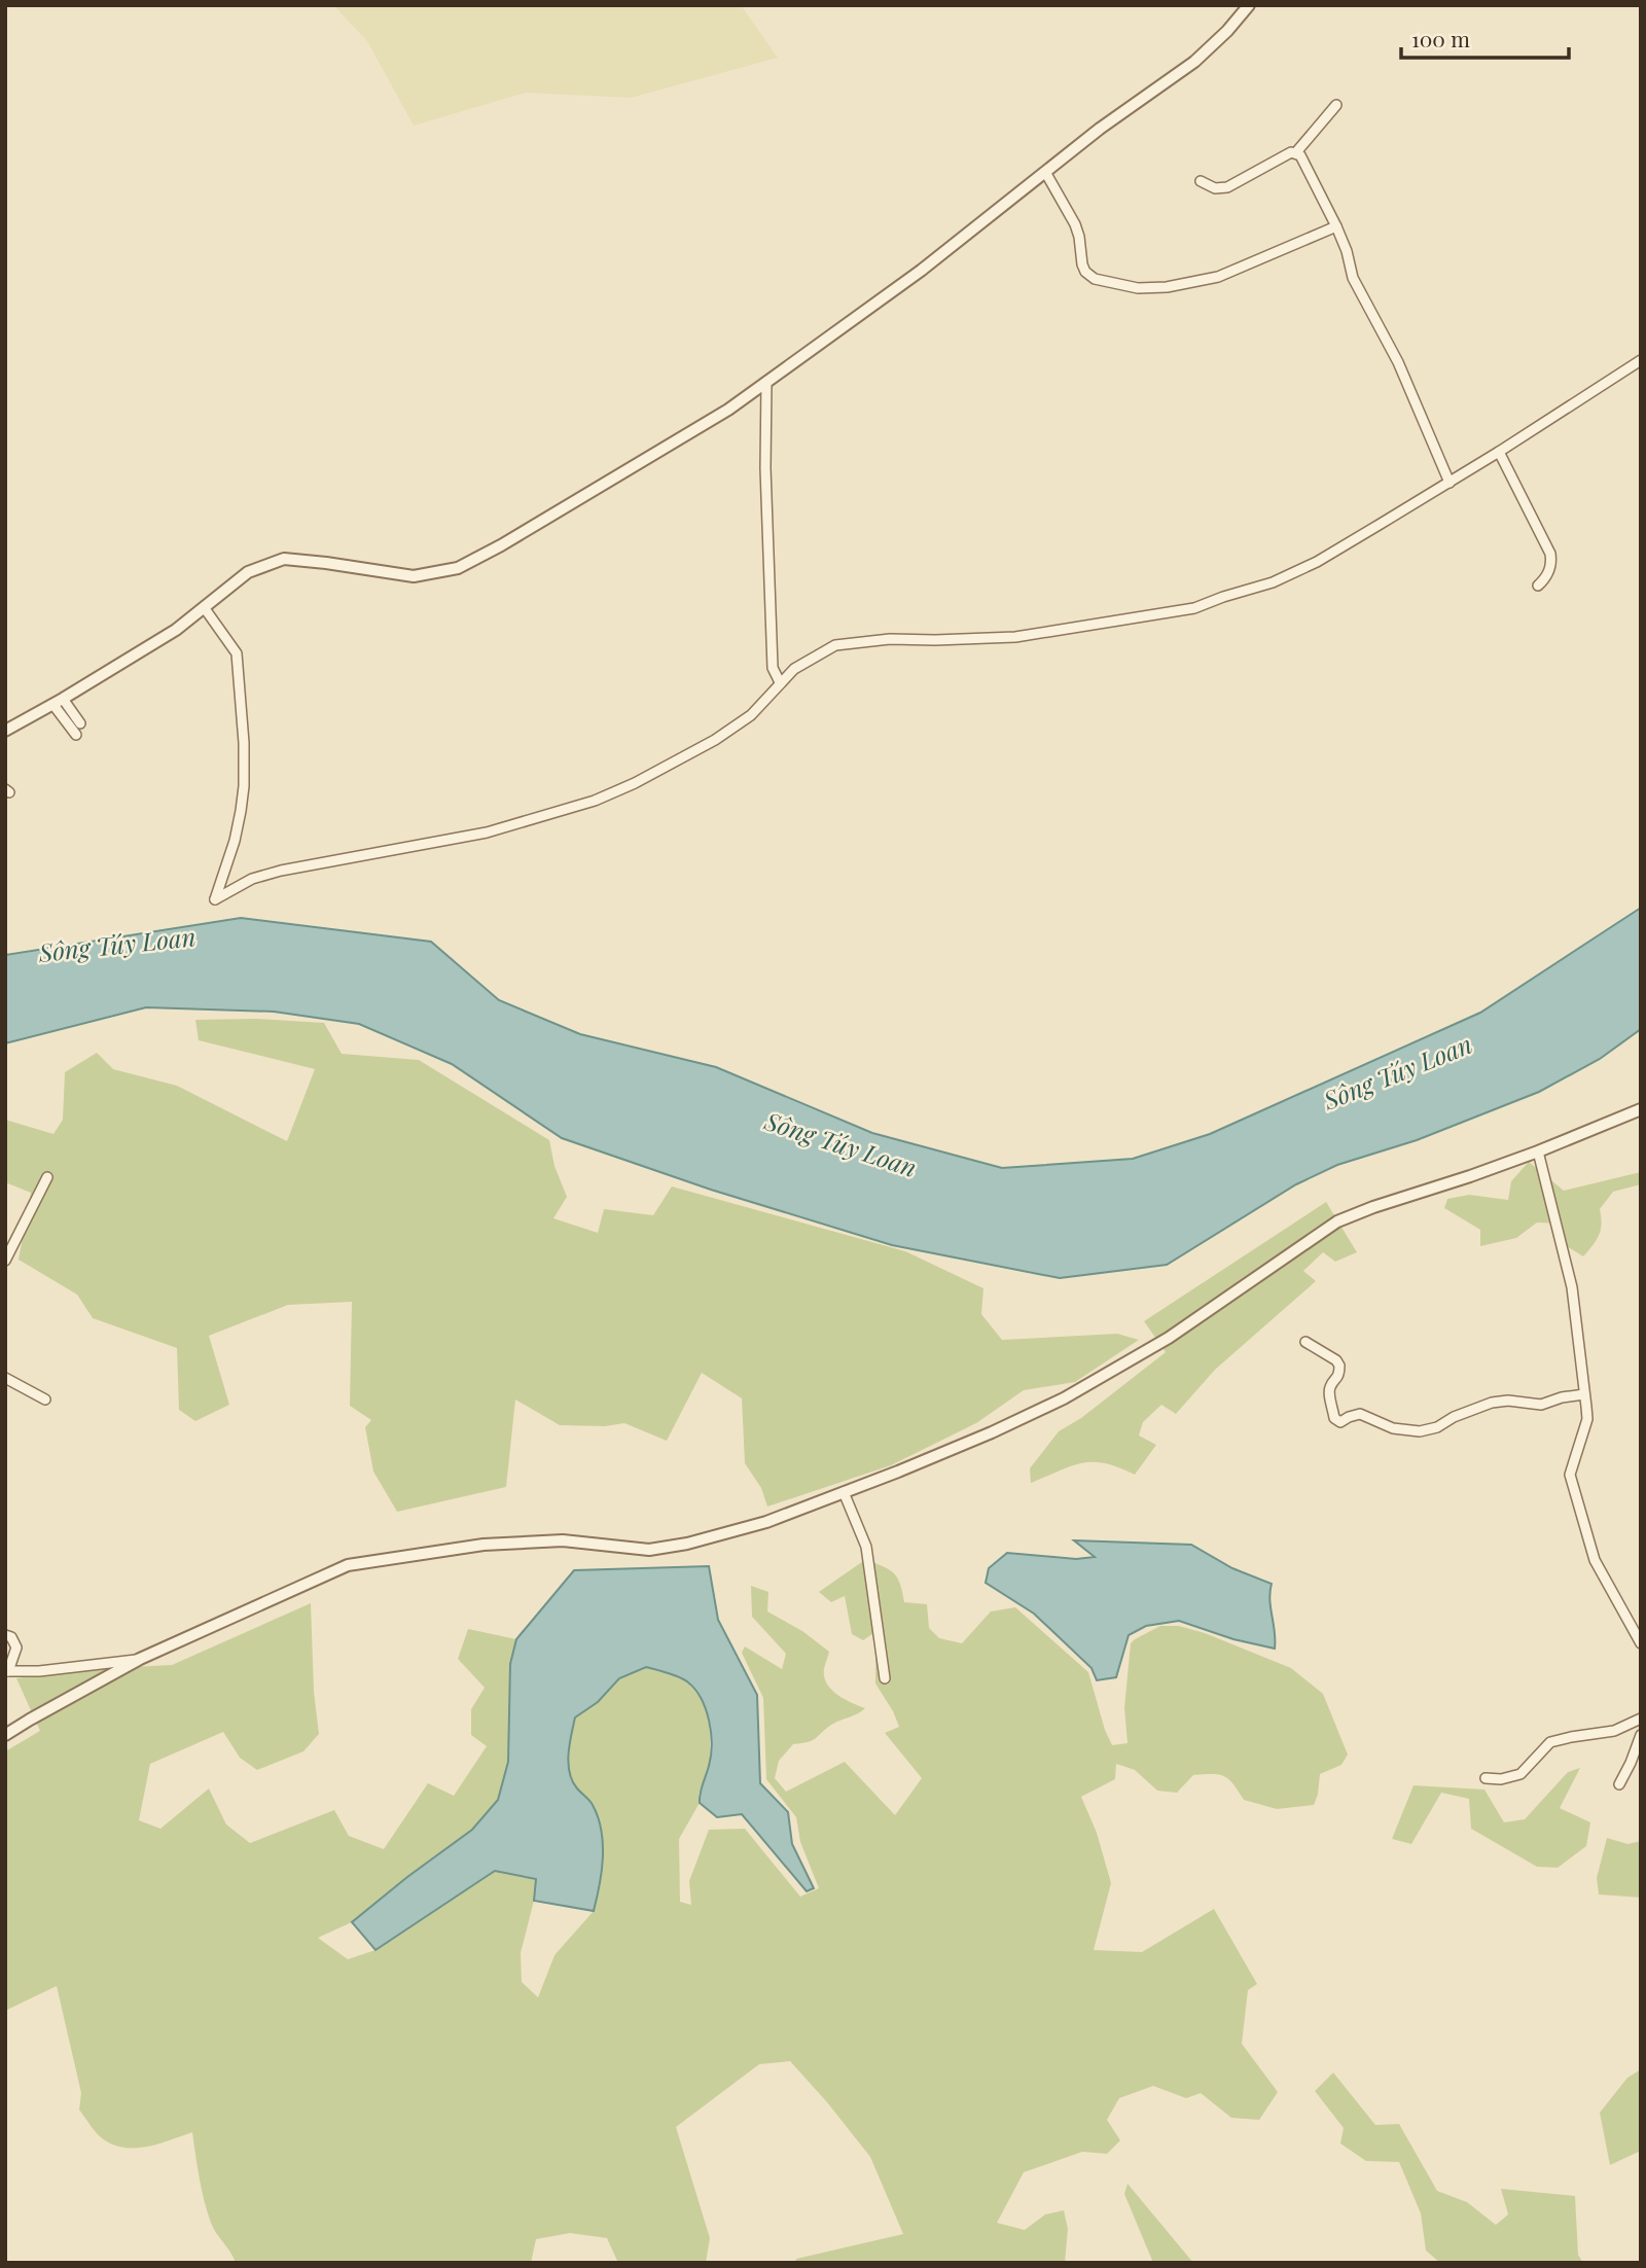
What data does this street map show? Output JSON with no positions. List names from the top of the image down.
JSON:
{
  "water": ["Sông Túy Loan"],
  "scale_bar": "100 m"
}
